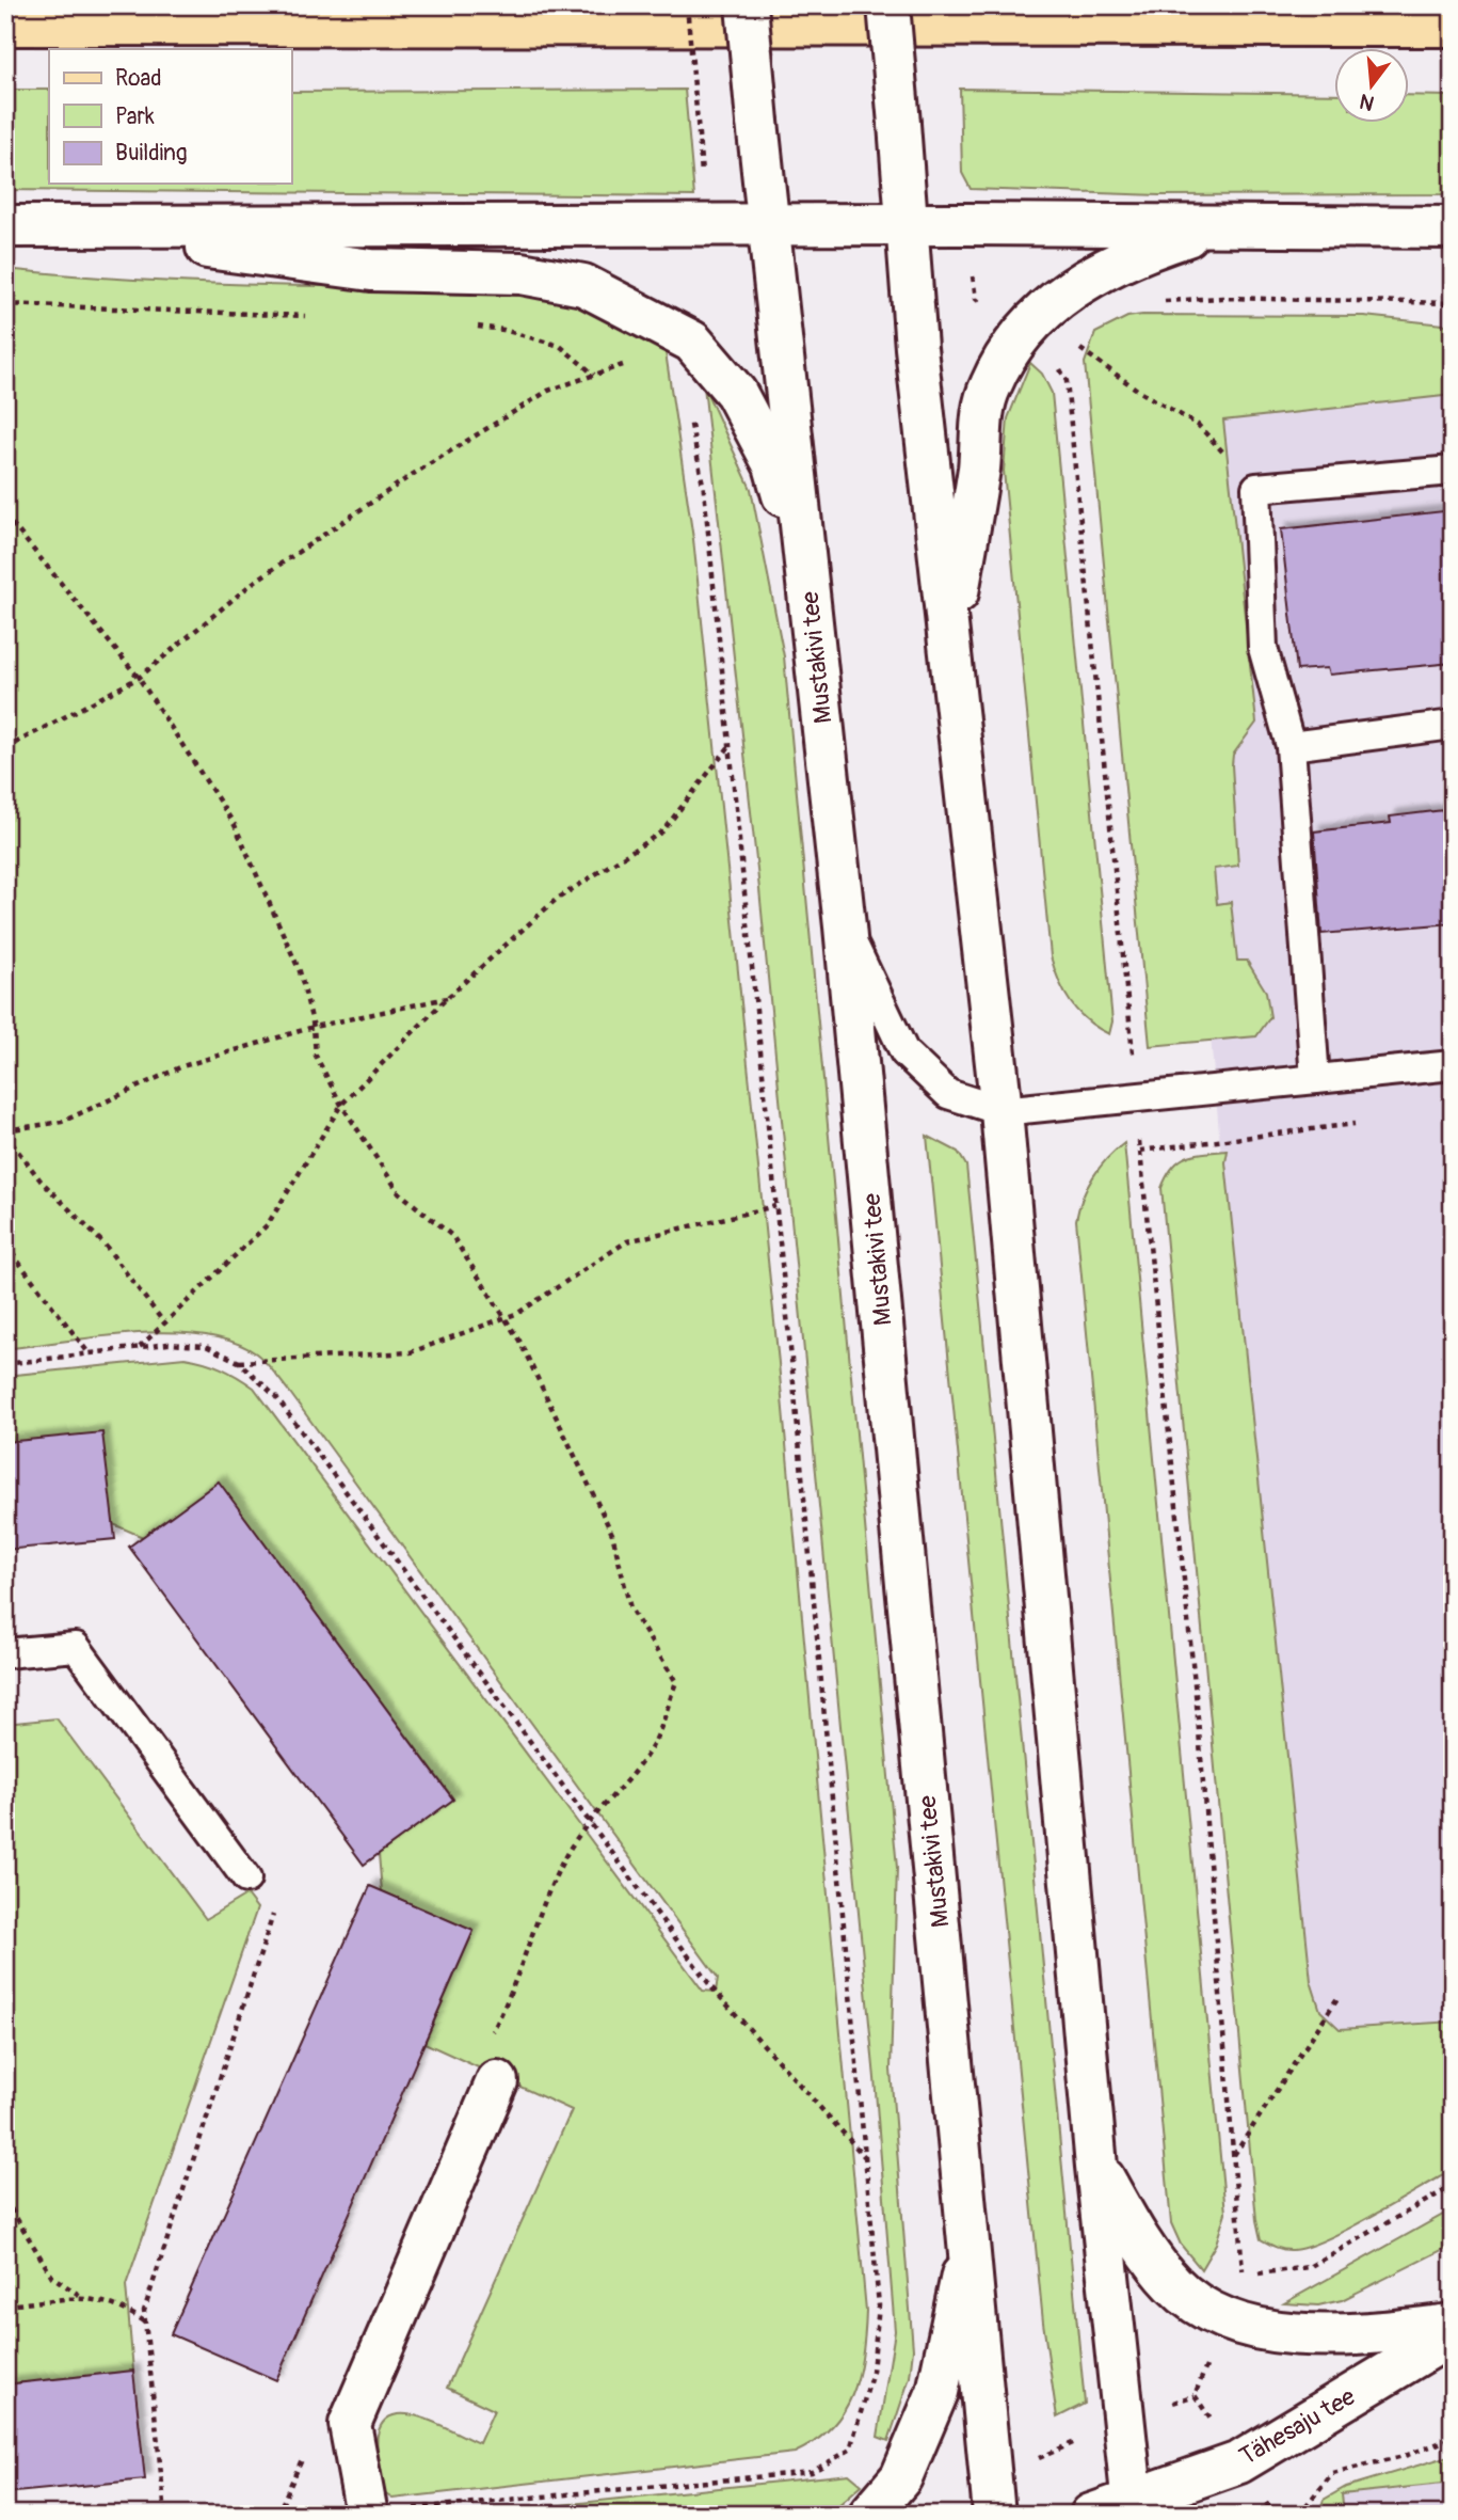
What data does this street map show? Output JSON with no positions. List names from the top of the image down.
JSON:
{
  "streets": {
    "main road": ["Mustakivi tee", "Tähesaju tee"]
  },
  "legend": ["Road", "Park", "Building"],
  "north": "bottom"
}
